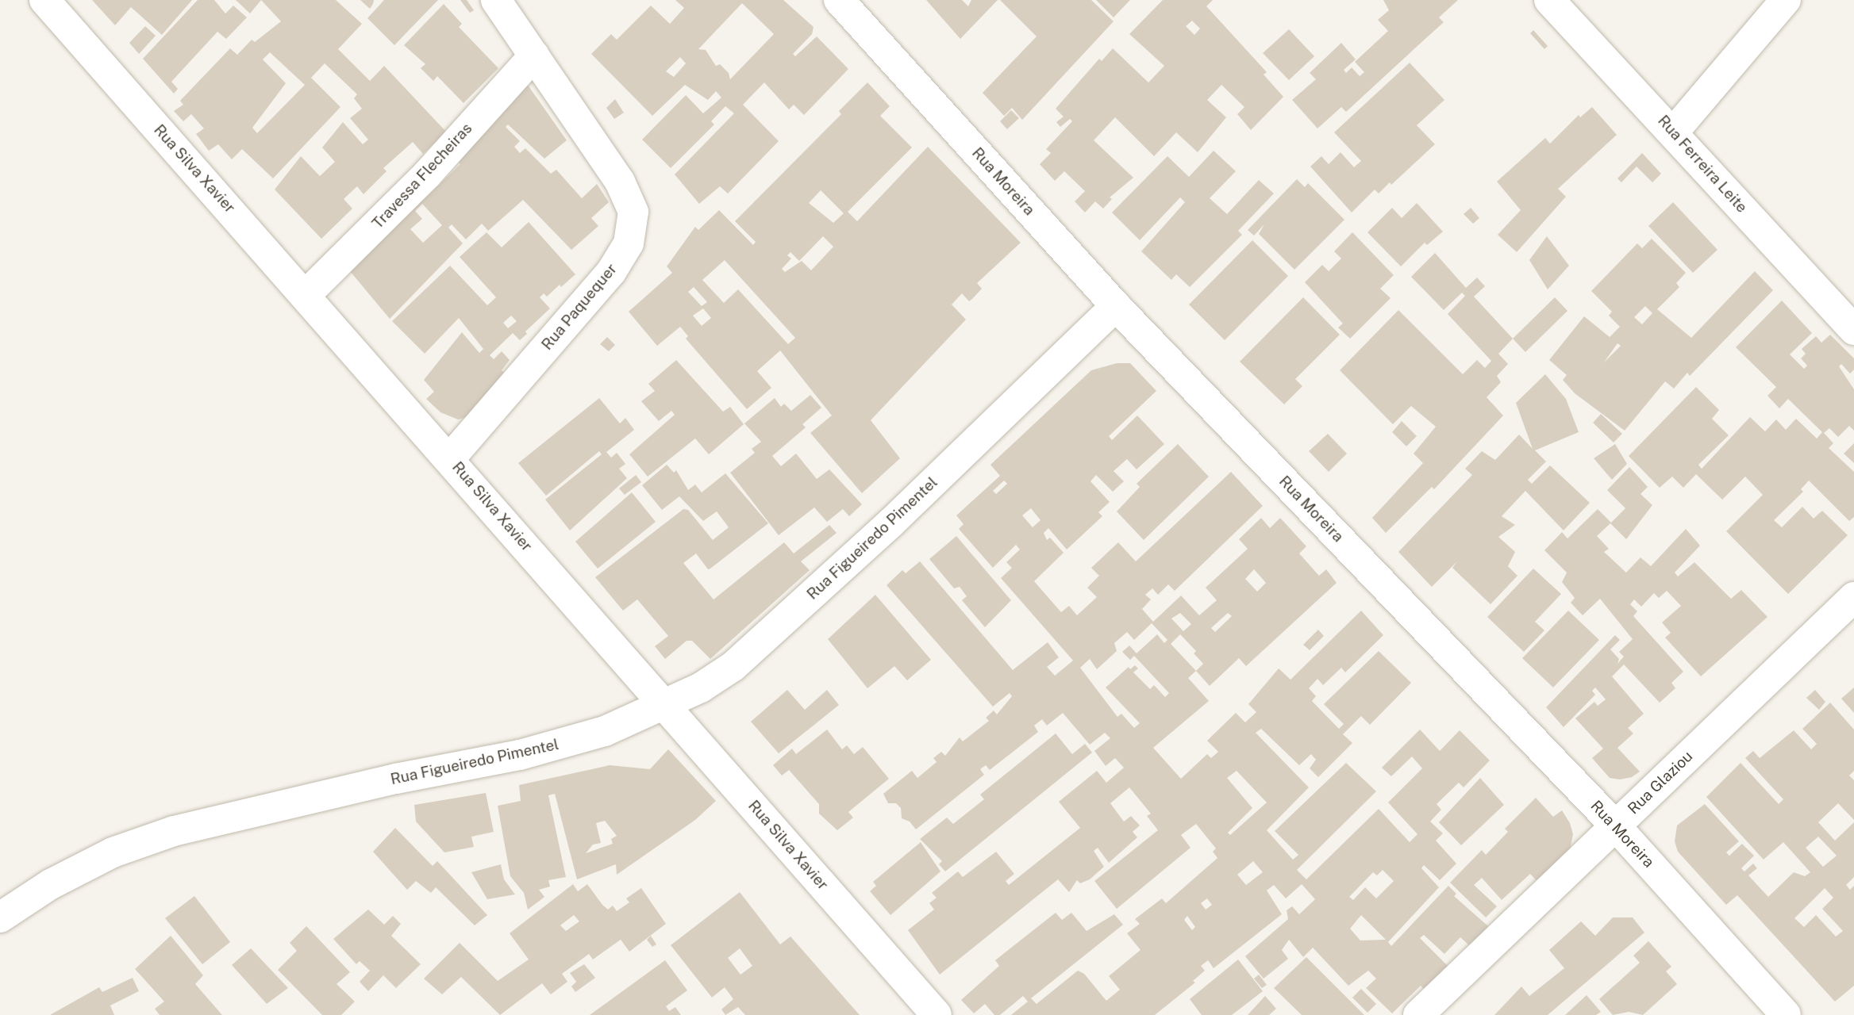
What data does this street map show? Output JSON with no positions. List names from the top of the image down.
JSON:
{
  "streets": {
    "street": [
      "Rua Ferreira Leite",
      "Rua Silva Xavier",
      "Travessa Flecheiras",
      "Rua Moreira",
      "Rua Paquequer",
      "Rua Figueiredo Pimentel",
      "Rua Glaziou"
    ]
  },
  "crossings": [
    ["Rua Silva Xavier", "Travessa Flecheiras"],
    ["Rua Silva Xavier", "Rua Paquequer"],
    ["Rua Silva Xavier", "Rua Figueiredo Pimentel"],
    ["Travessa Flecheiras", "Rua Paquequer"],
    ["Rua Moreira", "Rua Figueiredo Pimentel"],
    ["Rua Moreira", "Rua Glaziou"]
  ]
}
